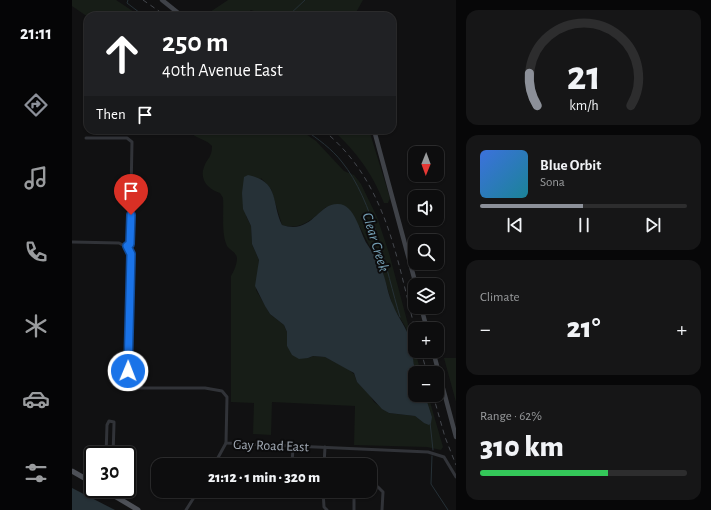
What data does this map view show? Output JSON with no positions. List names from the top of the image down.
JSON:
{
  "streets": {
    "street": ["Gay Road East"]
  },
  "water": ["Clear Creek"],
  "north": "bottom",
  "page": {
    "tabs": "21:11",
    "turn": ["250 m", "40th Avenue East"],
    "then": "Then",
    "map_buttons": ["+", "−"],
    "song": ["Blue Orbit", "Sona"],
    "tile": [
      "Climate",
      ["Range · 62%", "310 km"]
    ],
    "heat": ["−", "21°", "+"],
    "limit": "30",
    "trip": "21:12 · 1 min · 320 m",
    "gauge": ["21", "km/h"]
  }
}
